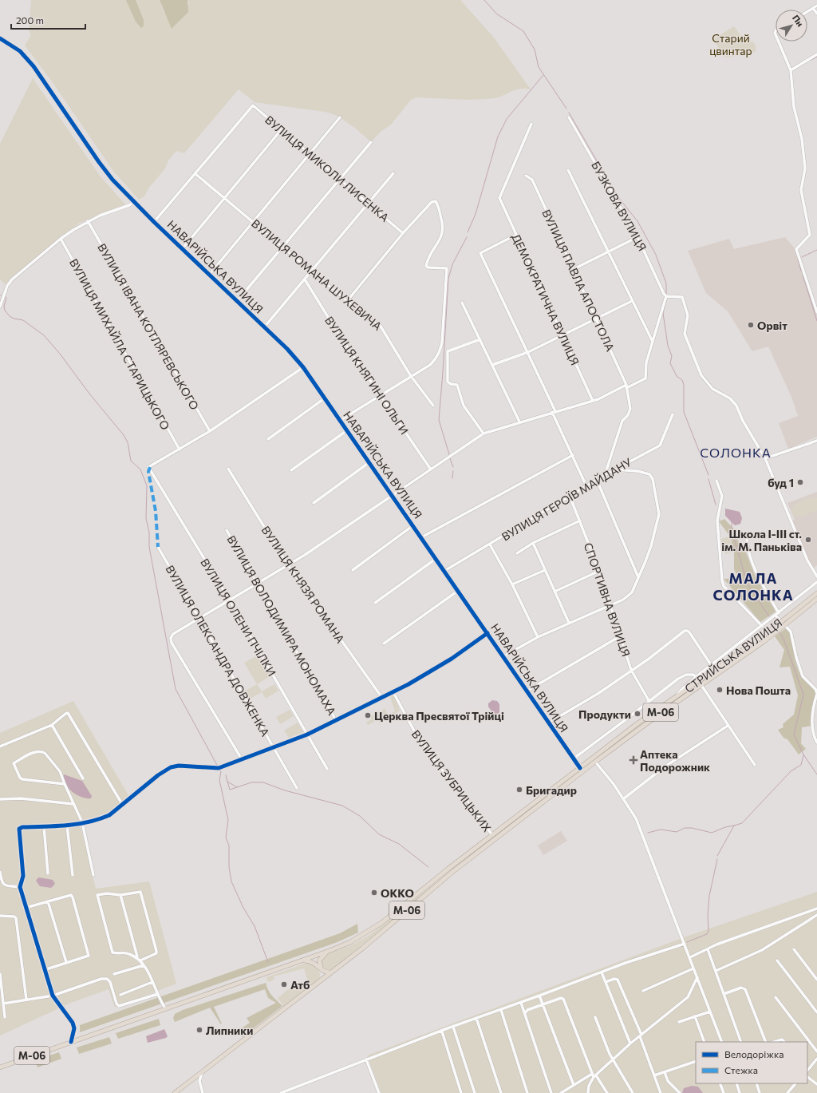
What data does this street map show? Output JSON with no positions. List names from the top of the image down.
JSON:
{
  "streets": {
    "highway": ["СТРИЙСЬКА ВУЛИЦЯ", "М-06"],
    "street": [
      "ВУЛИЦЯ МИКОЛИ ЛИСЕНКА",
      "БУЗКОВА ВУЛИЦЯ",
      "НАВАРІЙСЬКА ВУЛИЦЯ",
      "ВУЛИЦЯ РОМАНА ШУХЕВИЧА",
      "ВУЛИЦЯ ПАВЛА АПОСТОЛА",
      "ДЕМОКРАТИЧНА ВУЛИЦЯ",
      "ВУЛИЦЯ ІВАНА КОТЛЯРЕВСЬКОГО",
      "ВУЛИЦЯ МИХАЙЛА СТАРИЦЬКОГО",
      "ВУЛИЦЯ КНЯГИНІ ОЛЬГИ",
      "ВУЛИЦЯ ГЕРОЇВ МАЙДАНУ",
      "ВУЛИЦЯ КНЯЗЯ РОМАНА",
      "СПОРТИВНА ВУЛИЦЯ",
      "ВУЛИЦЯ ОЛЕНИ ПЧІЛКИ",
      "ВУЛИЦЯ ВОЛОДИМИРА МОНОМАХА",
      "ВУЛИЦЯ ОЛЕКСАНДРА ДОВЖЕНКА",
      "ВУЛИЦЯ ЗУБРИЦЬКИХ"
    ]
  },
  "crossings": [
    ["ВУЛИЦЯ МИКОЛИ ЛИСЕНКА", "ВУЛИЦЯ РОМАНА ШУХЕВИЧА"],
    ["НАВАРІЙСЬКА ВУЛИЦЯ", "ВУЛИЦЯ ГЕРОЇВ МАЙДАНУ"],
    ["НАВАРІЙСЬКА ВУЛИЦЯ", "СТРИЙСЬКА ВУЛИЦЯ"],
    ["ВУЛИЦЯ ПАВЛА АПОСТОЛА", "ВУЛИЦЯ ГЕРОЇВ МАЙДАНУ"],
    ["ВУЛИЦЯ МИХАЙЛА СТАРИЦЬКОГО", "ВУЛИЦЯ ОЛЕНИ ПЧІЛКИ"],
    ["ВУЛИЦЯ ГЕРОЇВ МАЙДАНУ", "СПОРТИВНА ВУЛИЦЯ"],
    ["СТРИЙСЬКА ВУЛИЦЯ", "М-06"],
    ["СТРИЙСЬКА ВУЛИЦЯ", "ВУЛИЦЯ ЗУБРИЦЬКИХ"]
  ],
  "districts": ["СОЛОНКА", "МАЛА СОЛОНКА"],
  "parks": ["Старий цвинтар"],
  "places": {
    "other": [
      "Орвіт",
      "буд 1",
      "Школа І-ІІІ ст. ім. М. Паньківа",
      "Нова Пошта",
      "Продукти",
      "Церква Пресвятої Трійці",
      "Бригадир",
      "ОККО",
      "Атб",
      "Липники"
    ],
    "health": ["Аптека Подорожник"]
  },
  "legend": ["Велодоріжка", "Стежка"],
  "scale_bar": "200 m",
  "north": "top right"
}
